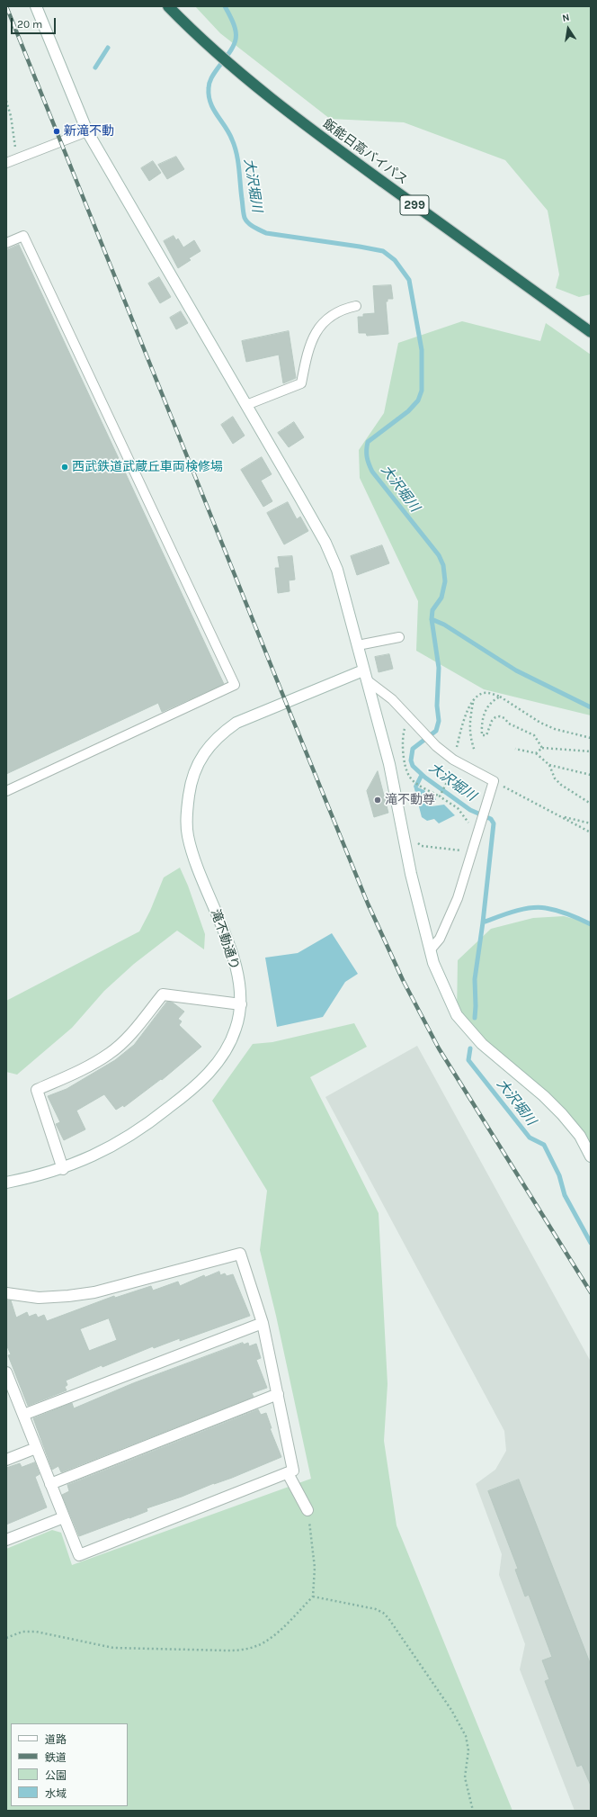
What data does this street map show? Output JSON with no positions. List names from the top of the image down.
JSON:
{
  "streets": {
    "highway": ["飯能日高バイパス", "299"],
    "street": ["滝不動通り"]
  },
  "water": ["大沢堀川"],
  "places": ["新滝不動", "西武鉄道武蔵丘車両検修場", "滝不動尊"],
  "legend": [
    "道路",
    "鉄道",
    "公園",
    "水域"
  ],
  "scale_bar": "20 m",
  "north": "top"
}
